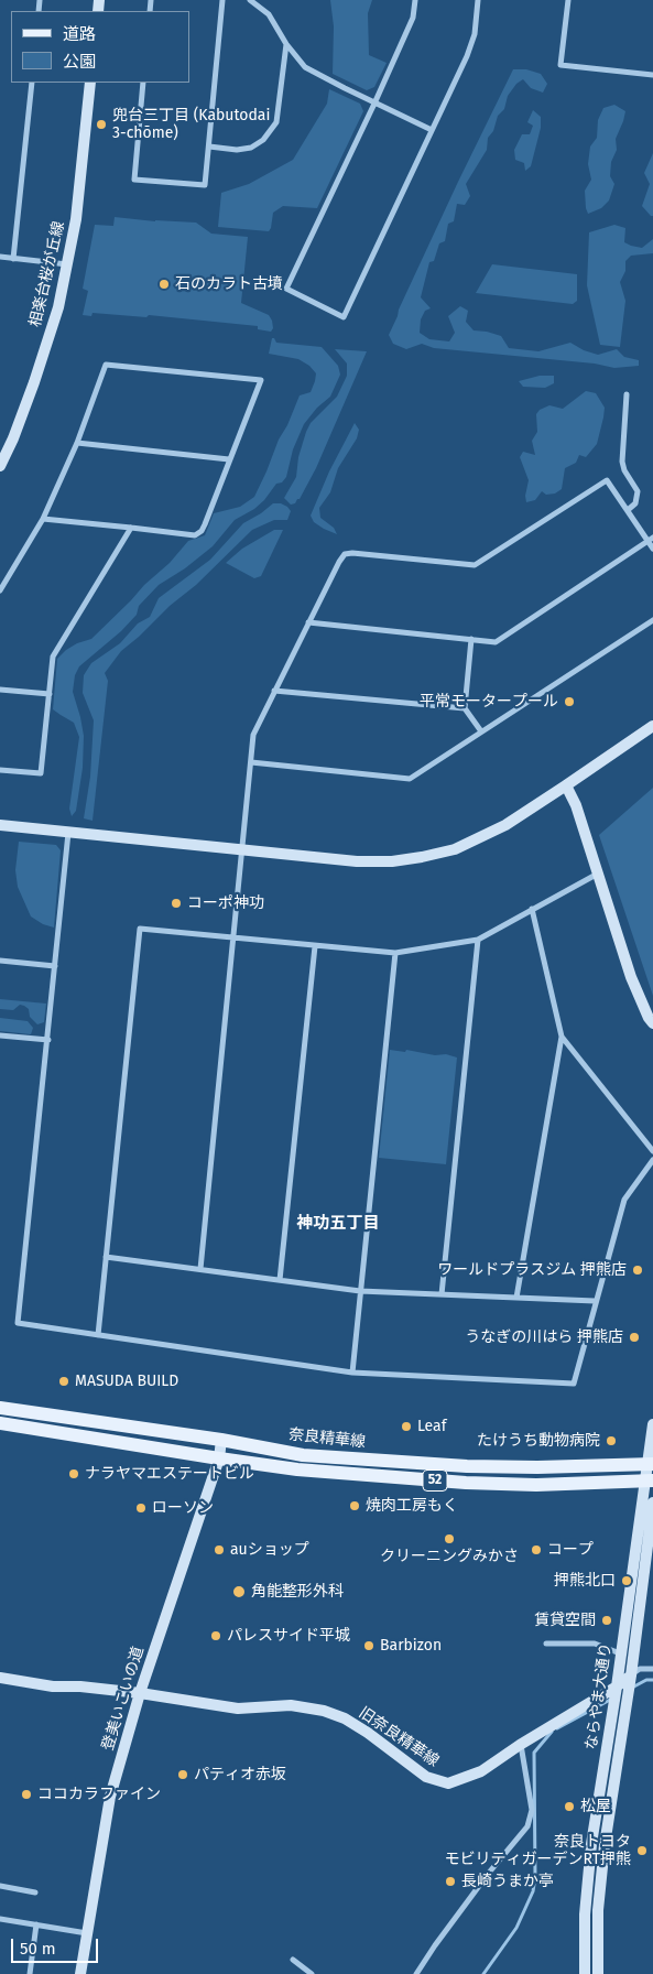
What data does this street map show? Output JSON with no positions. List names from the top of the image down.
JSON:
{
  "streets": {
    "main road": ["奈良精華線", "52"],
    "street": [
      "相楽台桜が丘線",
      "ならやま大通り",
      "登美いこいの道",
      "旧奈良精華線"
    ]
  },
  "crossings": [
    ["奈良精華線", "ならやま大通り"],
    ["奈良精華線", "登美いこいの道"],
    ["ならやま大通り", "旧奈良精華線"],
    ["登美いこいの道", "旧奈良精華線"]
  ],
  "districts": ["神功五丁目"],
  "places": [
    "兜台三丁目 (Kabutodai 3-chōme)",
    "石のカラト古墳",
    "平常モータープール",
    "コーポ神功",
    "ワールドプラスジム 押熊店",
    "うなぎの川はら 押熊店",
    "MASUDA BUILD",
    "Leaf",
    "たけうち動物病院",
    "ナラヤマエステートビル",
    "焼肉工房もく",
    "ローソン",
    "クリーニングみかさ",
    "auショップ",
    "コープ",
    "押熊北口",
    "角能整形外科",
    "賃貸空間",
    "パレスサイド平城",
    "Barbizon",
    "パティオ赤坂",
    "ココカラファイン",
    "松屋",
    "奈良トヨタ モビリティガーデンRT押熊",
    "長崎うまか亭"
  ],
  "legend": ["道路", "公園"],
  "scale_bar": "50 m"
}
